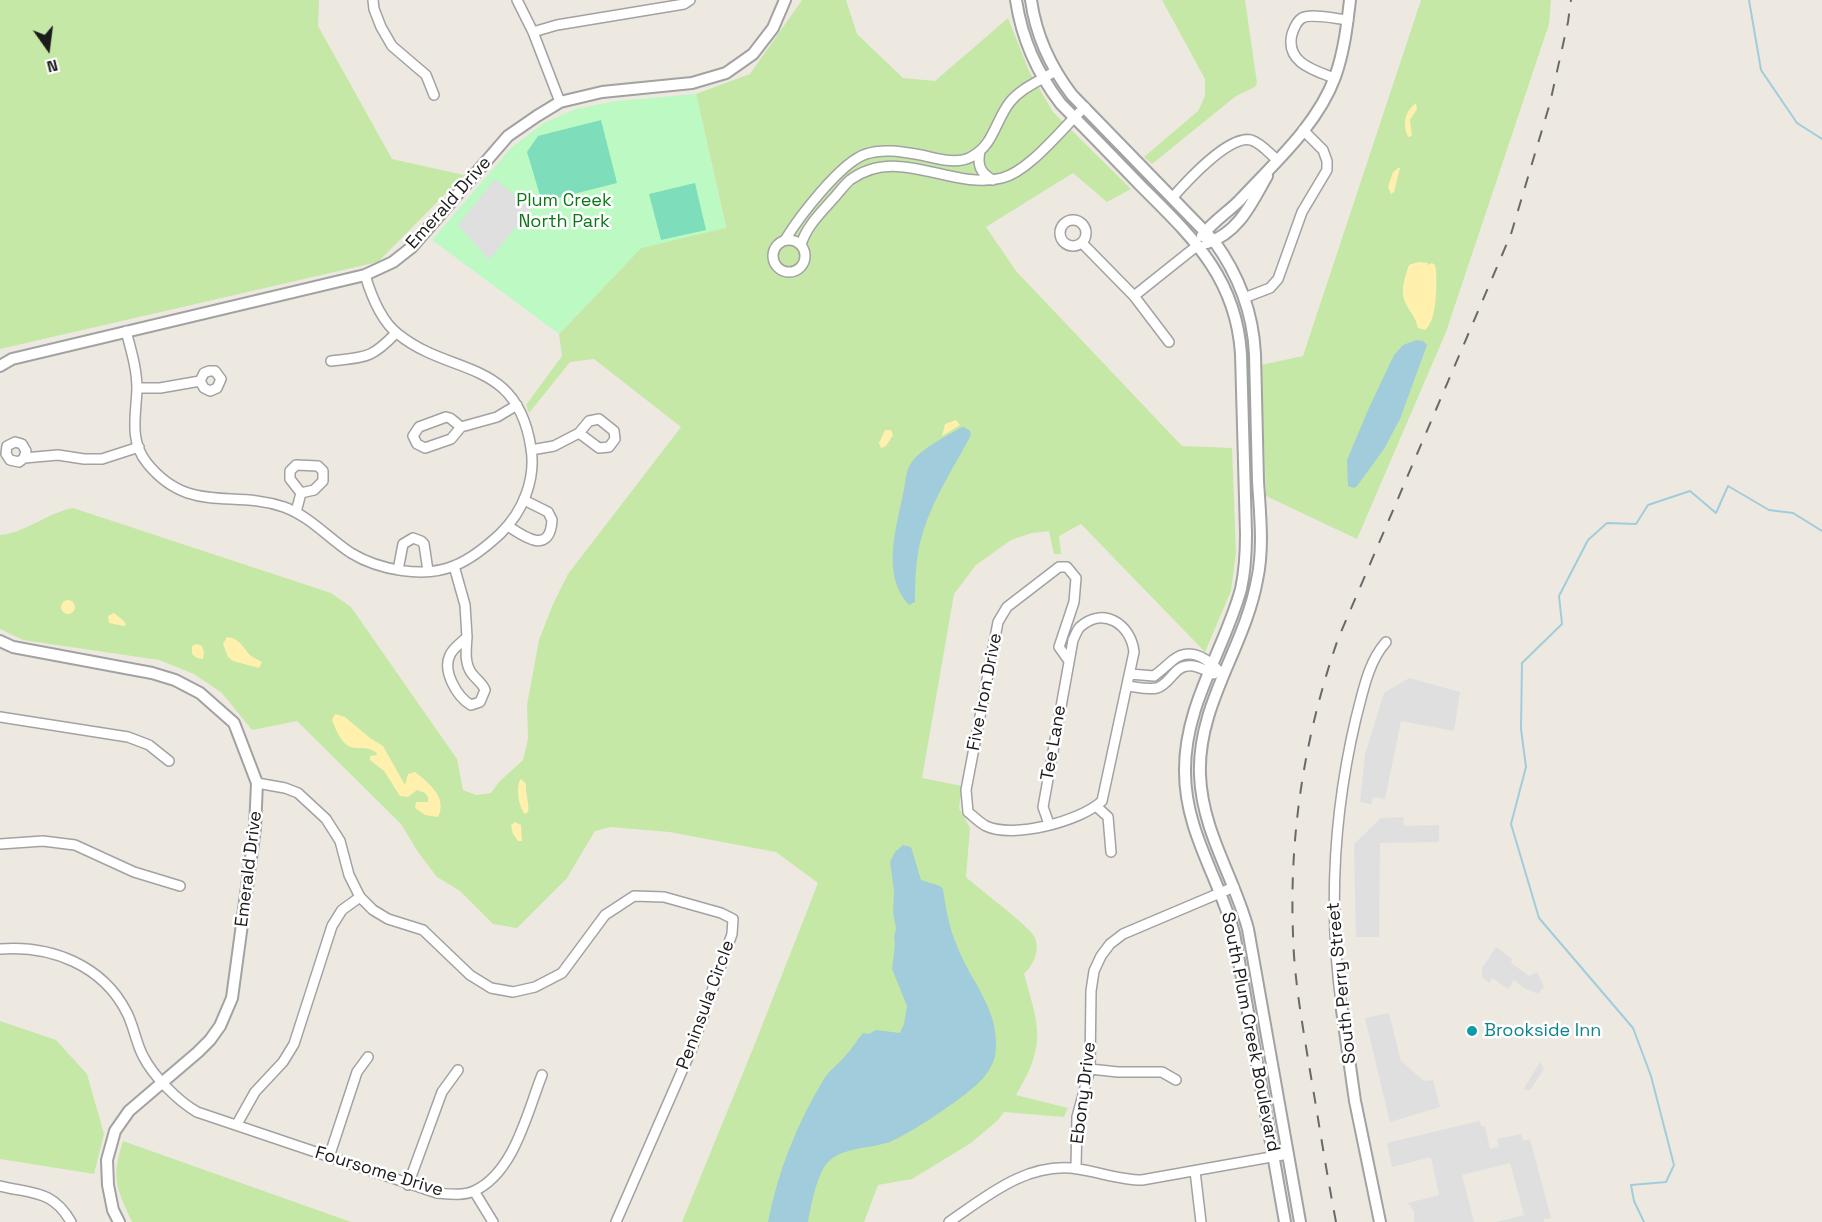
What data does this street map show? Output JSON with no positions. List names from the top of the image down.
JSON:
{
  "streets": {
    "street": [
      "Emerald Drive",
      "Five Iron Drive",
      "Tee Lane",
      "South Perry Street",
      "Peninsula Circle",
      "South Plum Creek Boulevard",
      "Ebony Drive",
      "Foursome Drive"
    ]
  },
  "crossings": [
    ["Emerald Drive", "Peninsula Circle"],
    ["Emerald Drive", "Foursome Drive"],
    ["Five Iron Drive", "Tee Lane"],
    ["South Plum Creek Boulevard", "Ebony Drive"]
  ],
  "parks": ["Plum Creek North Park"],
  "places": ["Brookside Inn"],
  "north": "bottom"
}
